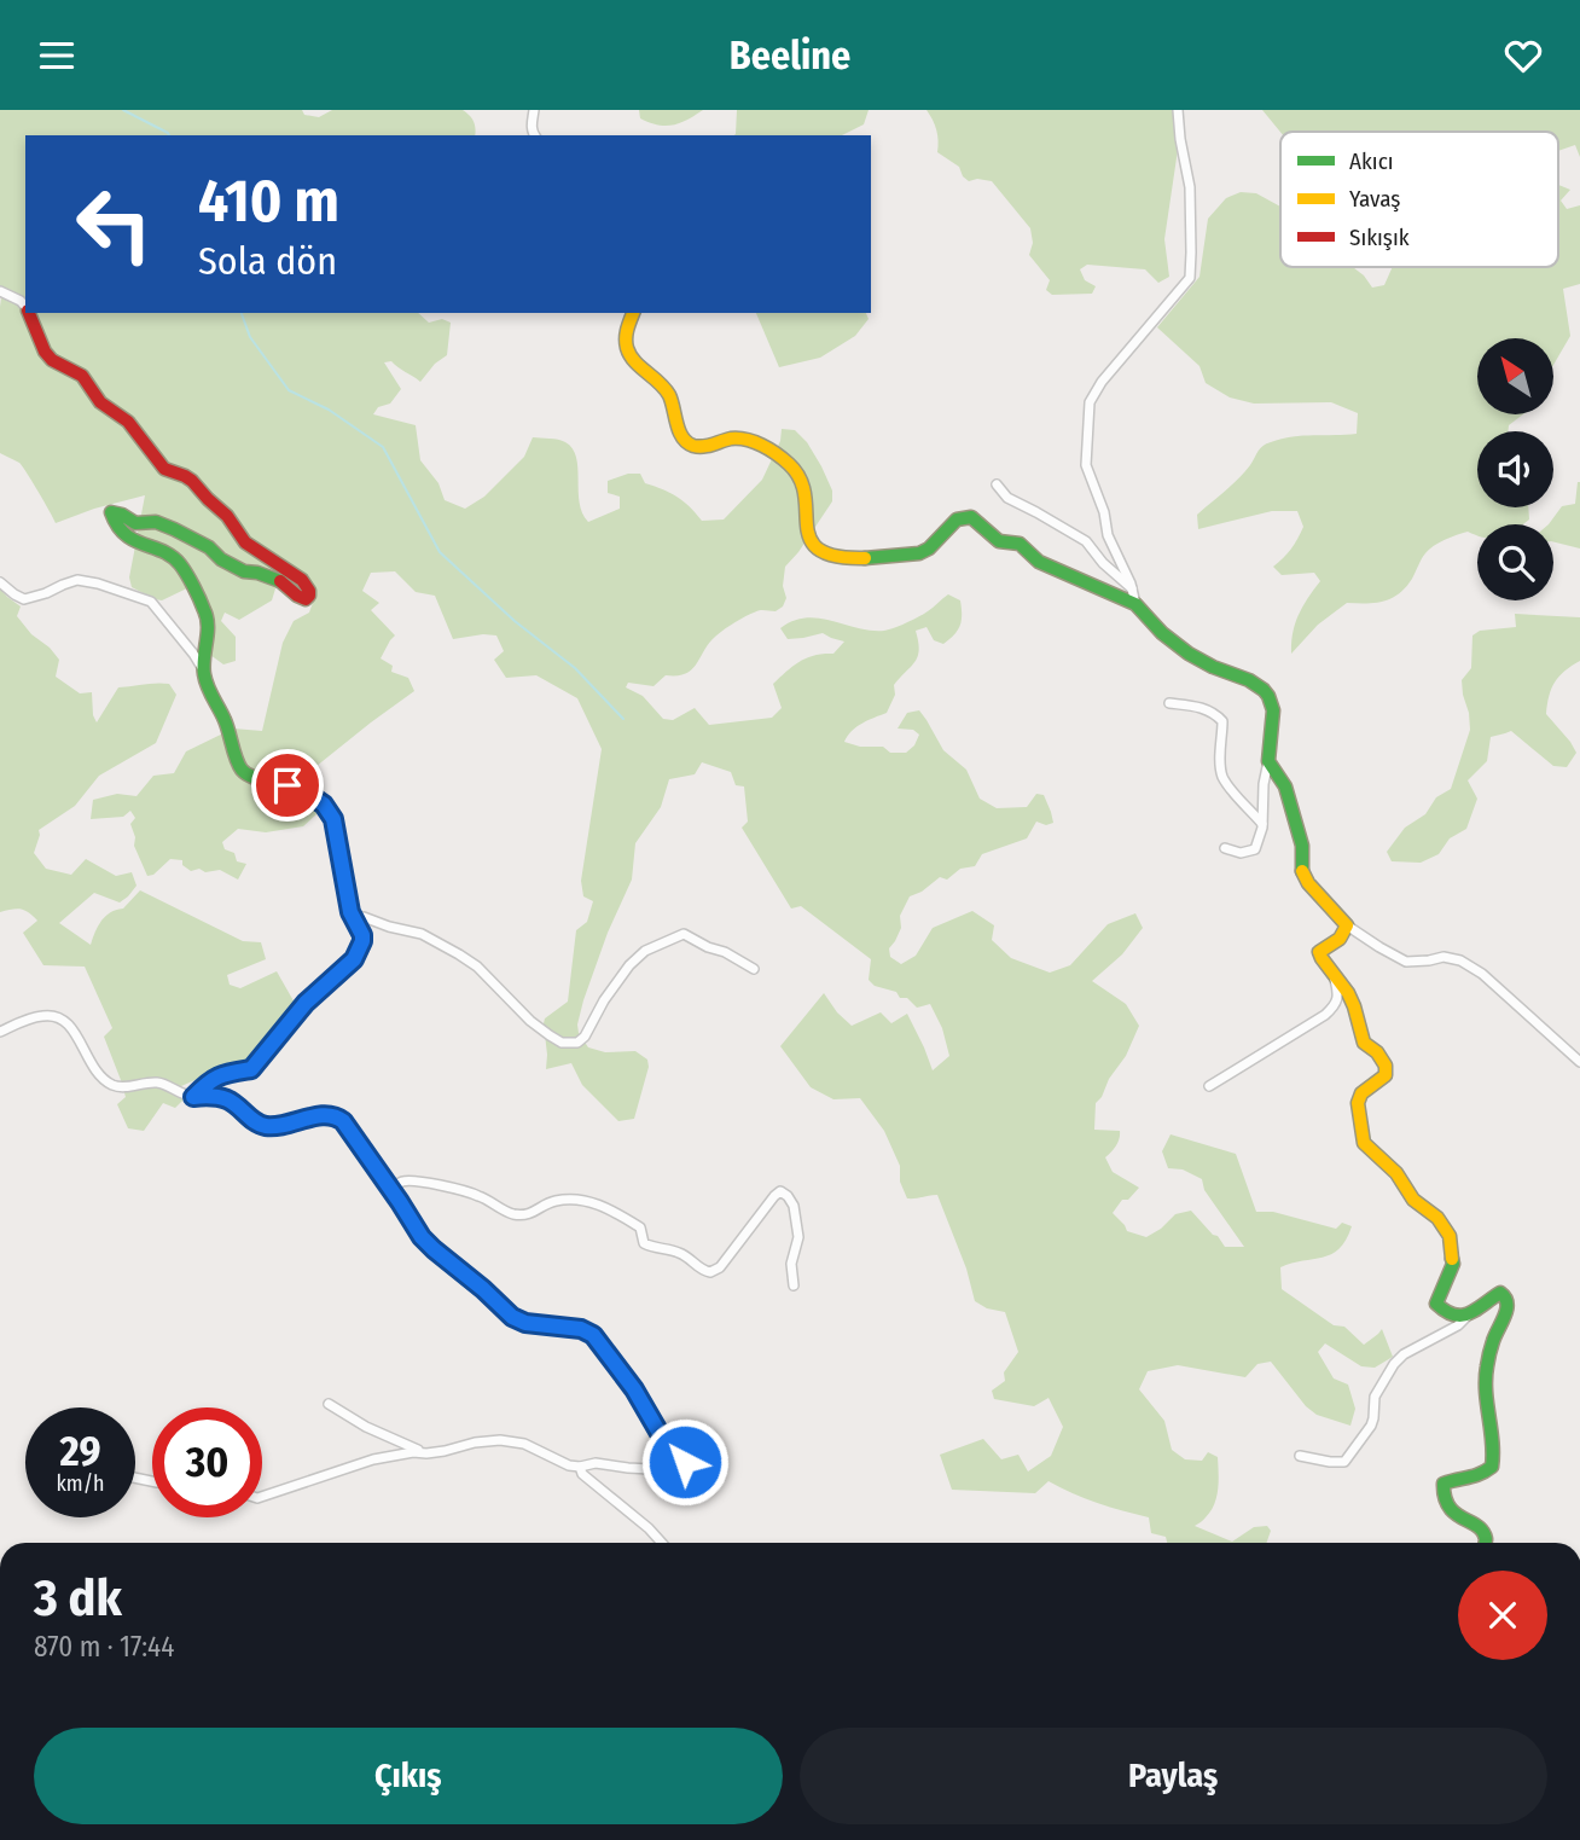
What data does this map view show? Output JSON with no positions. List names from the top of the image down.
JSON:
{
  "legend": ["Akıcı", "Yavaş", "Sıkışık"],
  "north": "top left",
  "page": {
    "header": "Beeline",
    "turn": ["410 m", "Sola dön"],
    "speed": "29 km/h",
    "limit": "30",
    "heading": ["3 dk", "870 m · 17:44"],
    "buttons": ["Çıkış", "Paylaş"]
  }
}
